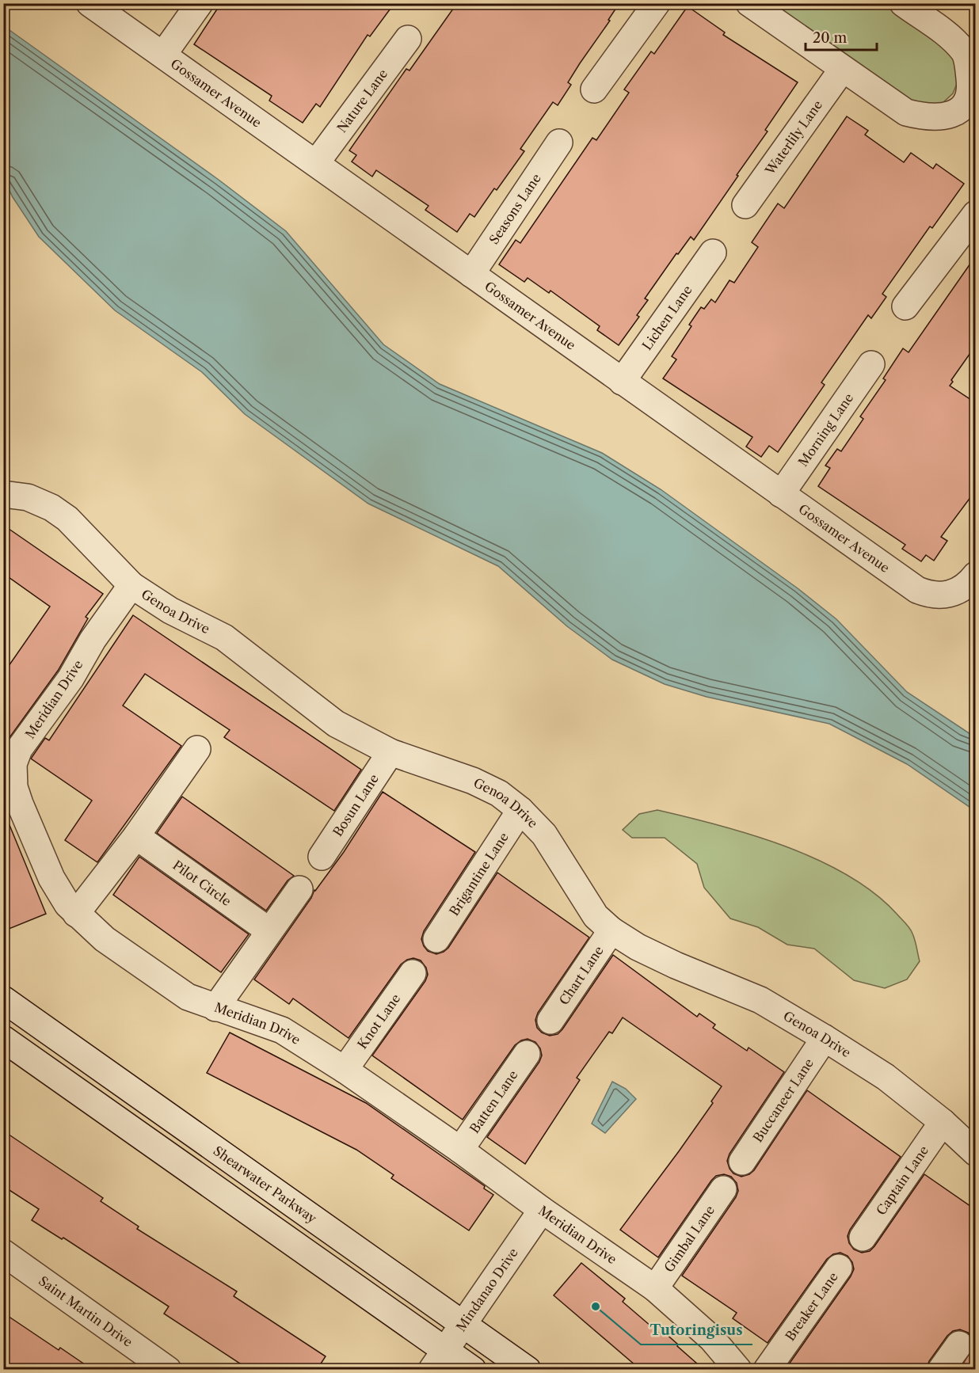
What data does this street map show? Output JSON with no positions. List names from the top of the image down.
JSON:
{
  "streets": {
    "street": [
      "Gossamer Avenue",
      "Nature Lane",
      "Waterlily Lane",
      "Seasons Lane",
      "Lichen Lane",
      "Morning Lane",
      "Genoa Drive",
      "Meridian Drive",
      "Bosun Lane",
      "Brigantine Lane",
      "Pilot Circle",
      "Chart Lane",
      "Knot Lane",
      "Buccaneer Lane",
      "Batten Lane",
      "Captain Lane",
      "Shearwater Parkway",
      "Gimbal Lane",
      "Mindanao Drive",
      "Breaker Lane",
      "Saint Martin Drive"
    ]
  },
  "crossings": [
    ["Gossamer Avenue", "Nature Lane"],
    ["Gossamer Avenue", "Seasons Lane"],
    ["Gossamer Avenue", "Lichen Lane"],
    ["Gossamer Avenue", "Morning Lane"],
    ["Genoa Drive", "Meridian Drive"],
    ["Genoa Drive", "Bosun Lane"],
    ["Genoa Drive", "Brigantine Lane"],
    ["Genoa Drive", "Chart Lane"],
    ["Genoa Drive", "Buccaneer Lane"],
    ["Genoa Drive", "Captain Lane"],
    ["Meridian Drive", "Knot Lane"],
    ["Meridian Drive", "Batten Lane"],
    ["Meridian Drive", "Gimbal Lane"],
    ["Meridian Drive", "Mindanao Drive"],
    ["Shearwater Parkway", "Mindanao Drive"]
  ],
  "places": ["Tutoringisus"],
  "scale_bar": "20 m"
}
